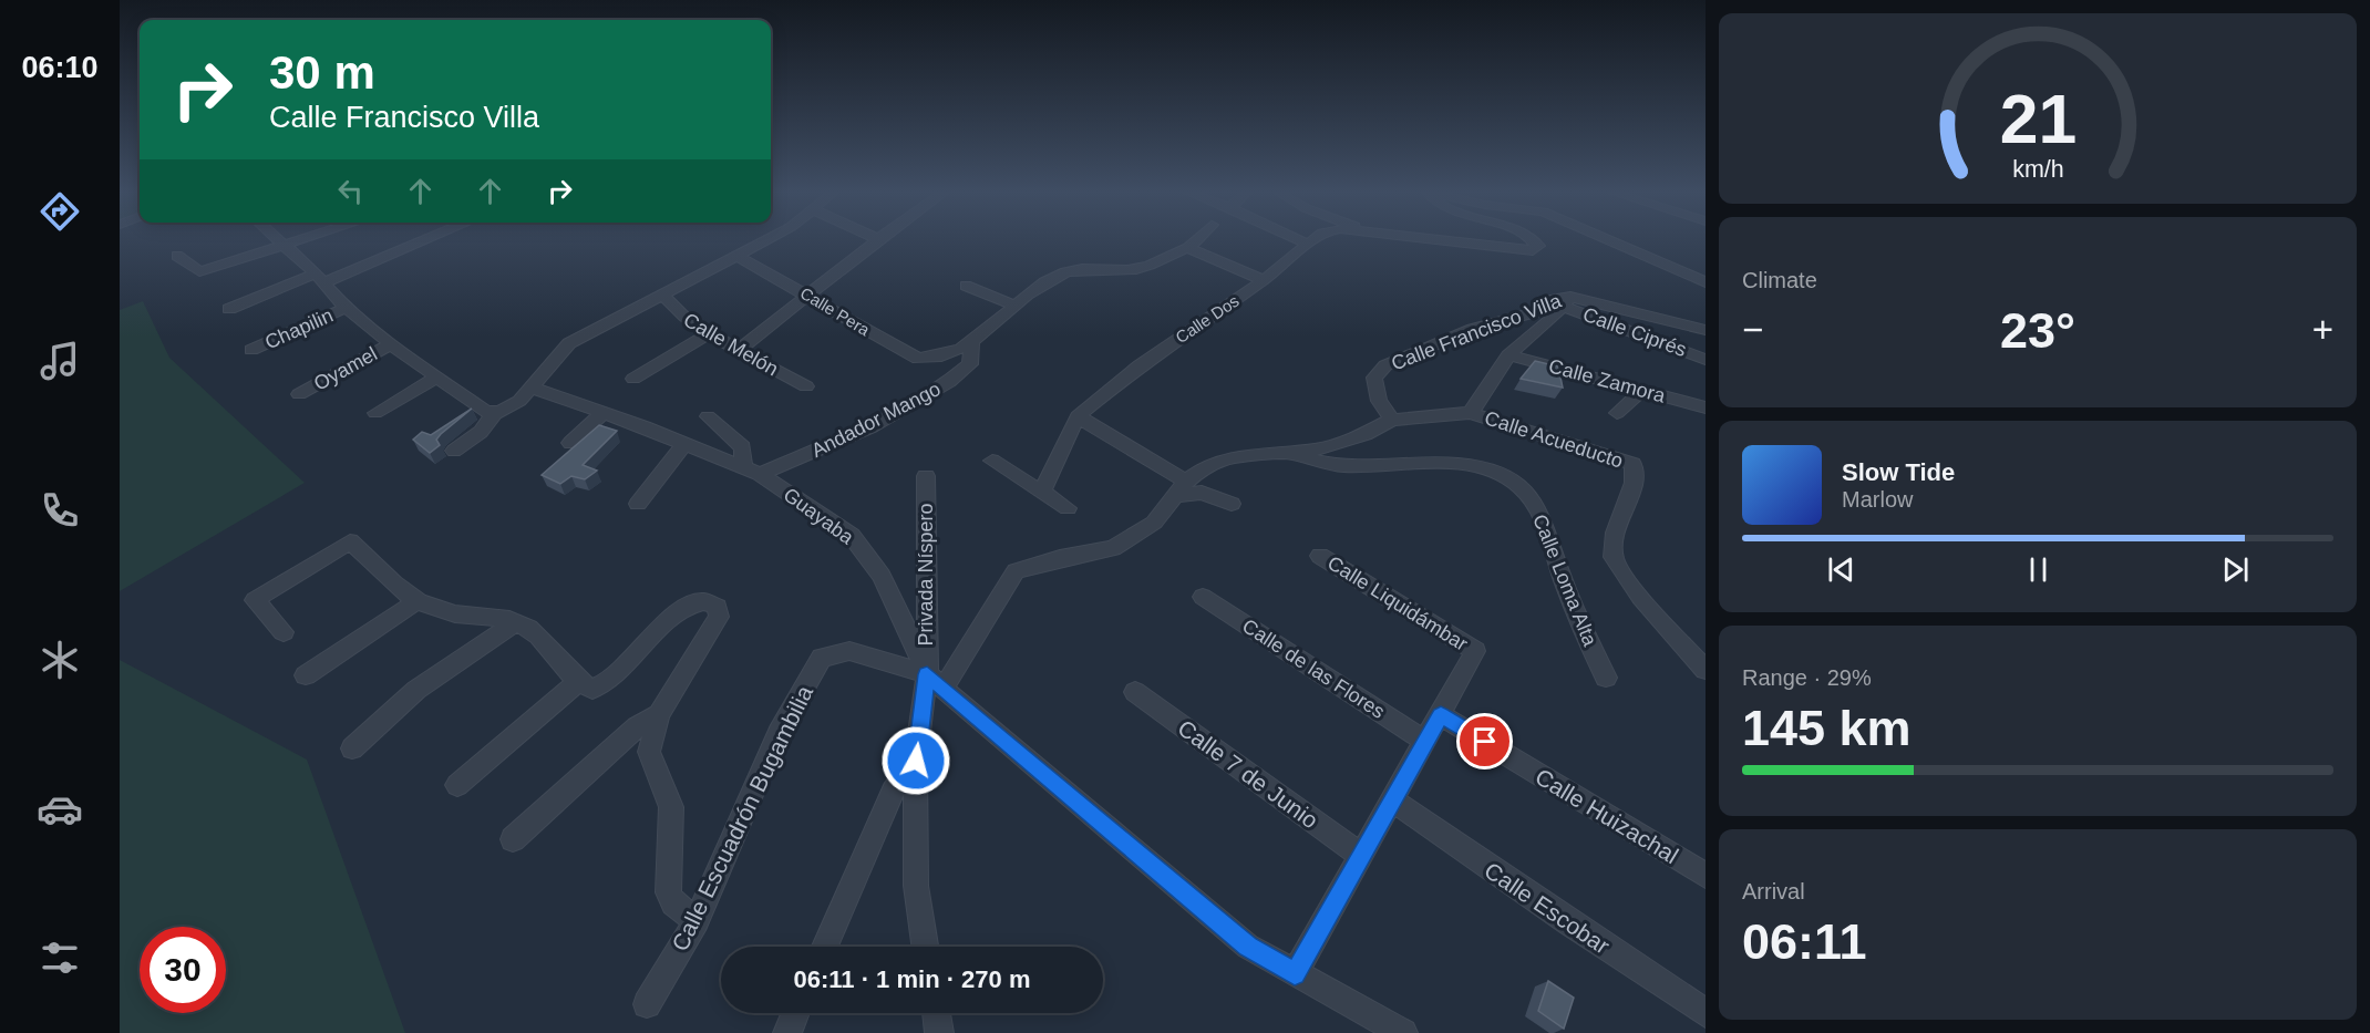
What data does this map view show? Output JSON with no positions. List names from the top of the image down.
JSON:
{
  "streets": {
    "street": [
      "Calle Pera",
      "Calle Dos",
      "Chapilin",
      "Calle Francisco Villa",
      "Calle Ciprés",
      "Calle Melón",
      "Oyamel",
      "Calle Zamora",
      "Andador Mango",
      "Calle Acueducto",
      "Guayaba",
      "Privada Níspero",
      "Calle Loma Alta",
      "Calle Liquidámbar",
      "Calle de las Flores",
      "Calle 7 de Junio",
      "Calle Huizachal",
      "Calle Escuadrón Bugambilia",
      "Calle Escobar"
    ]
  },
  "crossings": [
    ["Calle Pera", "Andador Mango"],
    ["Calle Francisco Villa", "Calle Ciprés"],
    ["Calle Francisco Villa", "Calle Acueducto"],
    ["Andador Mango", "Guayaba"],
    ["Guayaba", "Privada Níspero"],
    ["Guayaba", "Calle Escuadrón Bugambilia"],
    ["Privada Níspero", "Calle Escuadrón Bugambilia"],
    ["Calle Liquidámbar", "Calle Huizachal"]
  ],
  "page": {
    "tabs": "06:10",
    "turn": ["30 m", "Calle Francisco Villa"],
    "tile": [
      "Climate",
      ["Range · 29%", "145 km"],
      ["Arrival", "06:11"]
    ],
    "heat": ["−", "23°", "+"],
    "song": ["Slow Tide", "Marlow"],
    "limit": "30",
    "trip": "06:11 · 1 min · 270 m",
    "gauge": ["21", "km/h"]
  }
}
